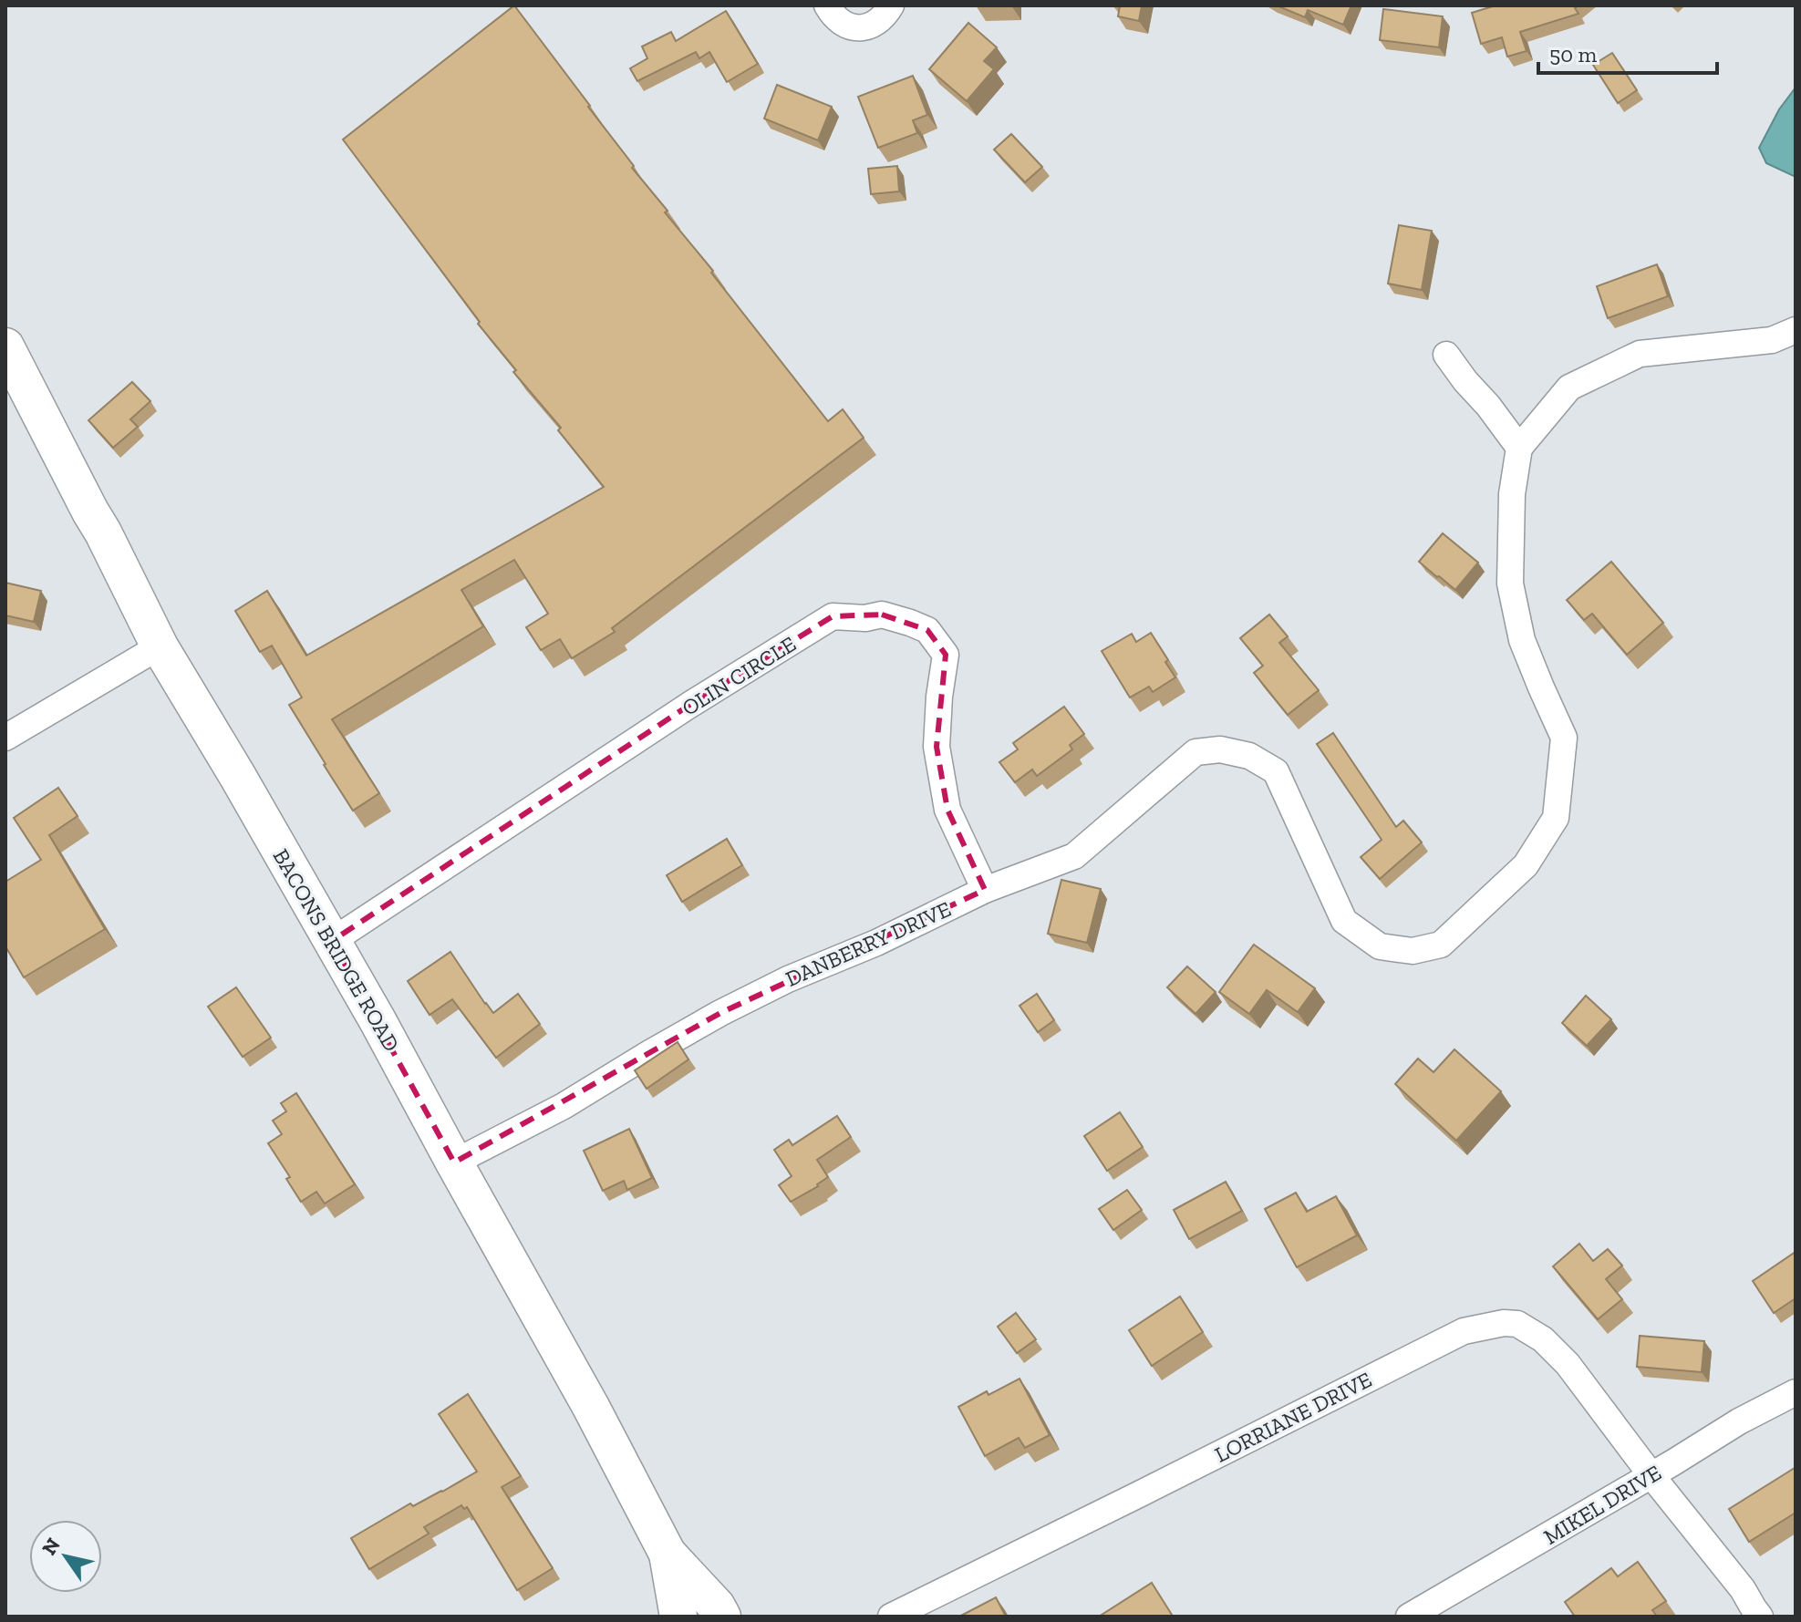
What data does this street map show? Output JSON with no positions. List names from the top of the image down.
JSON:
{
  "streets": {
    "main road": ["BACONS BRIDGE ROAD"],
    "street": [
      "OLIN CIRCLE",
      "DANBERRY DRIVE",
      "LORRIANE DRIVE",
      "MIKEL DRIVE"
    ]
  },
  "crossings": [
    ["OLIN CIRCLE", "DANBERRY DRIVE"],
    ["OLIN CIRCLE", "BACONS BRIDGE ROAD"],
    ["DANBERRY DRIVE", "BACONS BRIDGE ROAD"],
    ["LORRIANE DRIVE", "MIKEL DRIVE"]
  ],
  "scale_bar": "50 m",
  "north": "top left"
}
